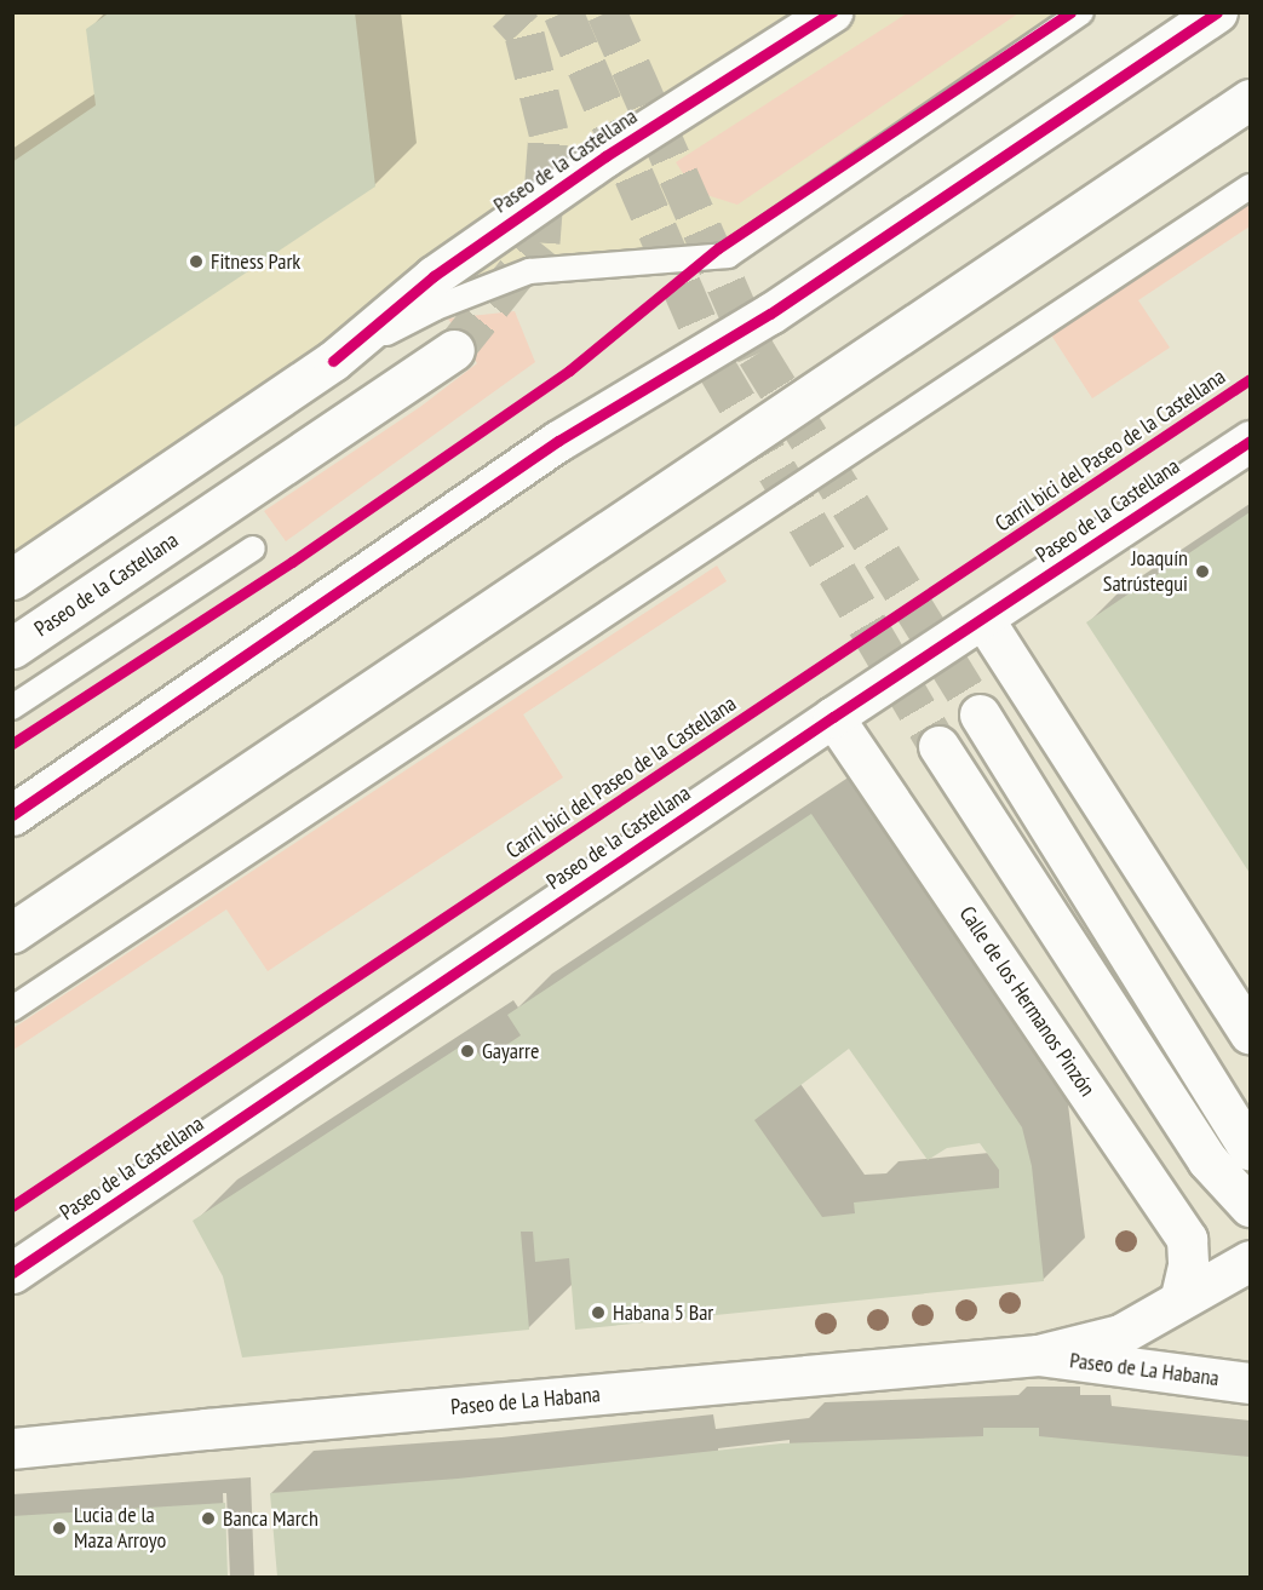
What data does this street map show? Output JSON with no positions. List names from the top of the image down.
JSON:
{
  "streets": {
    "main road": ["Paseo de la Castellana", "Calle de los Hermanos Pinzón", "Paseo de La Habana"],
    "cycle path": ["Carril bici del Paseo de la Castellana"]
  },
  "crossings": [
    ["Paseo de la Castellana", "Calle de los Hermanos Pinzón"],
    ["Calle de los Hermanos Pinzón", "Paseo de La Habana"]
  ],
  "places": [
    "Fitness Park",
    "Joaquín Satrústegui",
    "Gayarre",
    "Habana 5 Bar",
    "Banca March",
    "Lucia de la Maza Arroyo"
  ]
}
